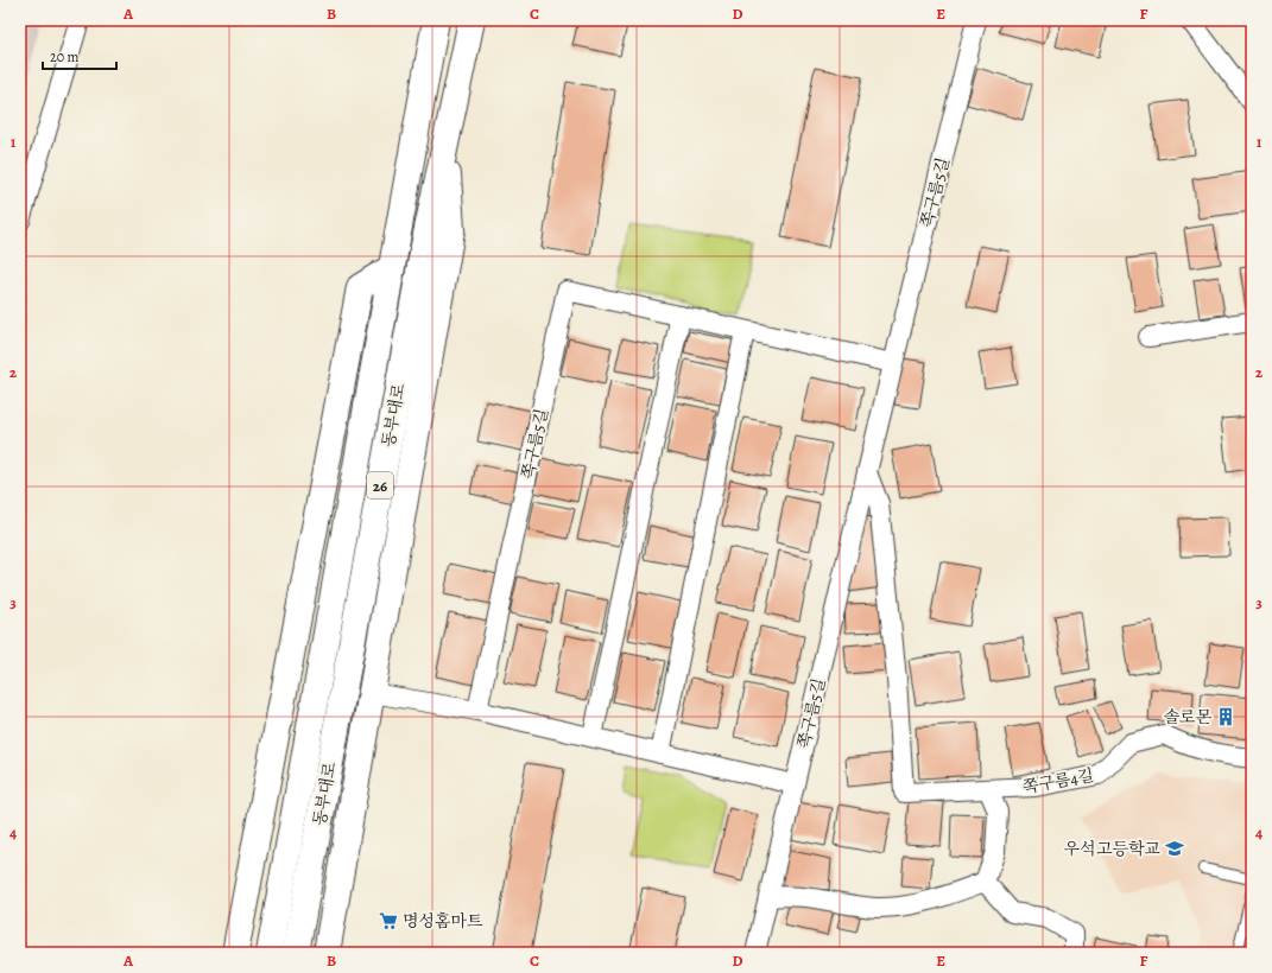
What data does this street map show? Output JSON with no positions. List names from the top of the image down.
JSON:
{
  "streets": {
    "main road": ["동부대로", "26"],
    "street": ["쪽구름5길", "쪽구름4길"]
  },
  "crossings": [
    ["쪽구름5길", "쪽구름4길"]
  ],
  "places": {
    "building": ["솔로몬"],
    "school or university": ["우석고등학교"],
    "supermarket": ["명성홈마트"]
  },
  "scale_bar": "20 m",
  "grid": {
    "columns": [
      "A",
      "B",
      "C",
      "D",
      "E",
      "F"
    ],
    "rows": [
      "1",
      "2",
      "3",
      "4"
    ]
  }
}
